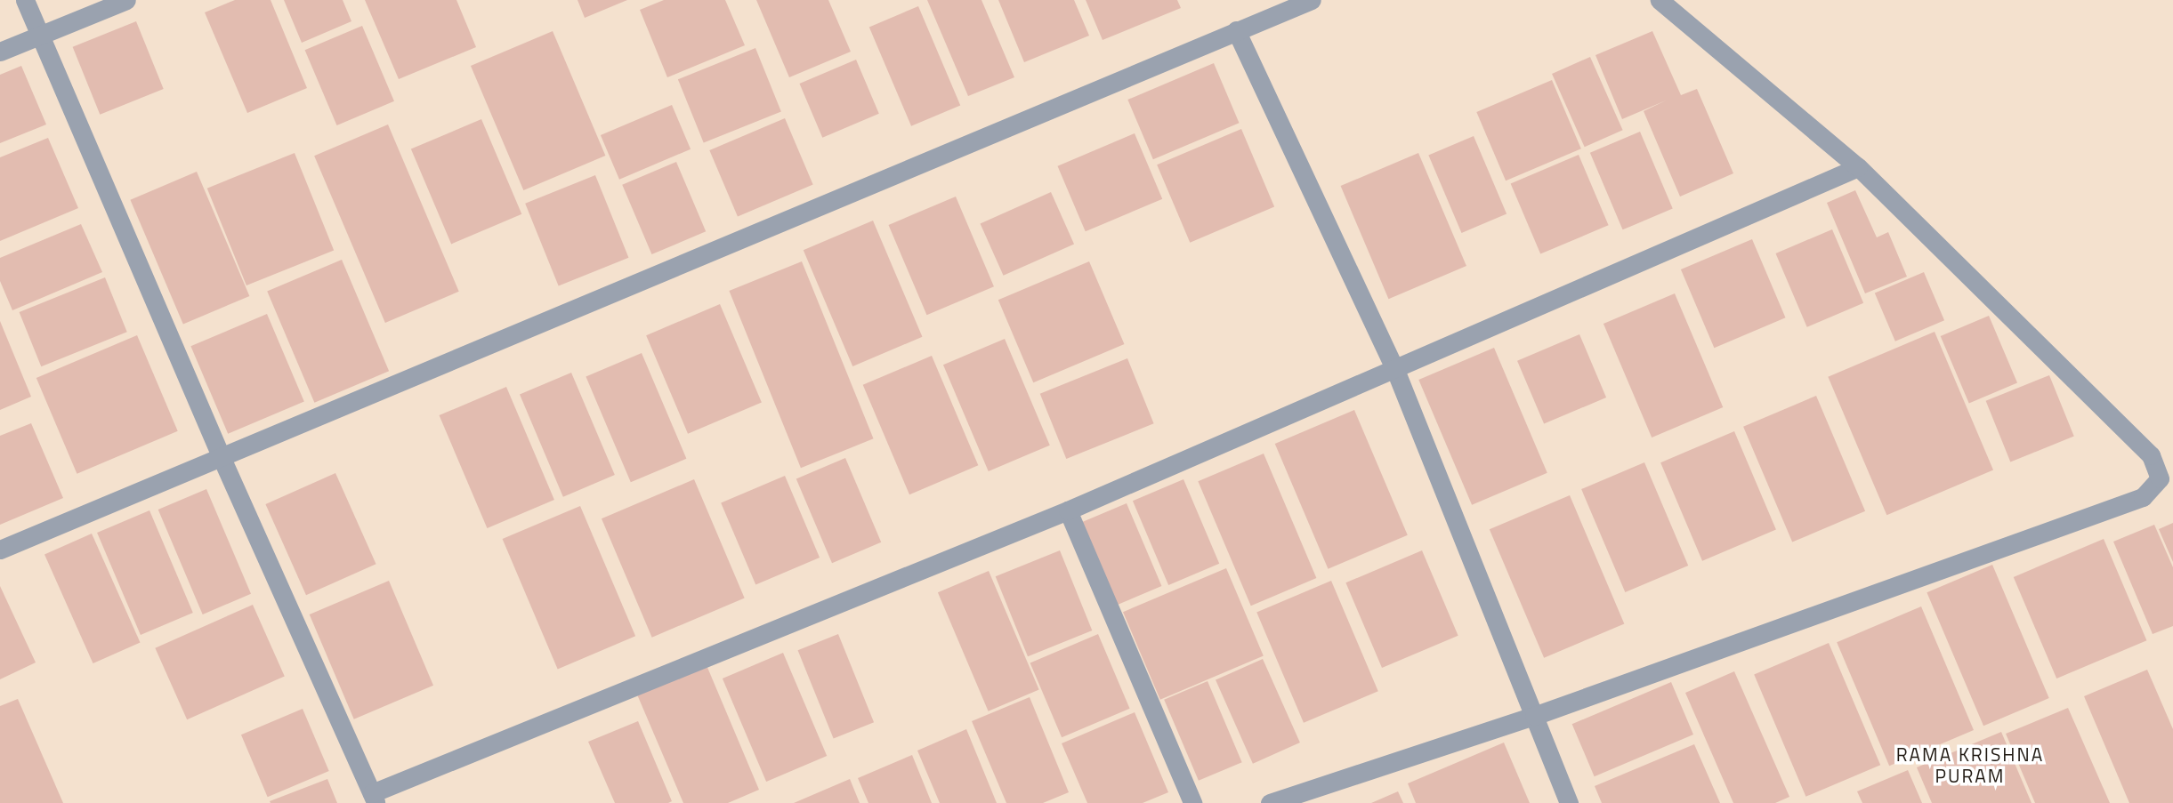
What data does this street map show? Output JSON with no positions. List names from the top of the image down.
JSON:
{
  "districts": ["RAMA KRISHNA PURAM"]
}
